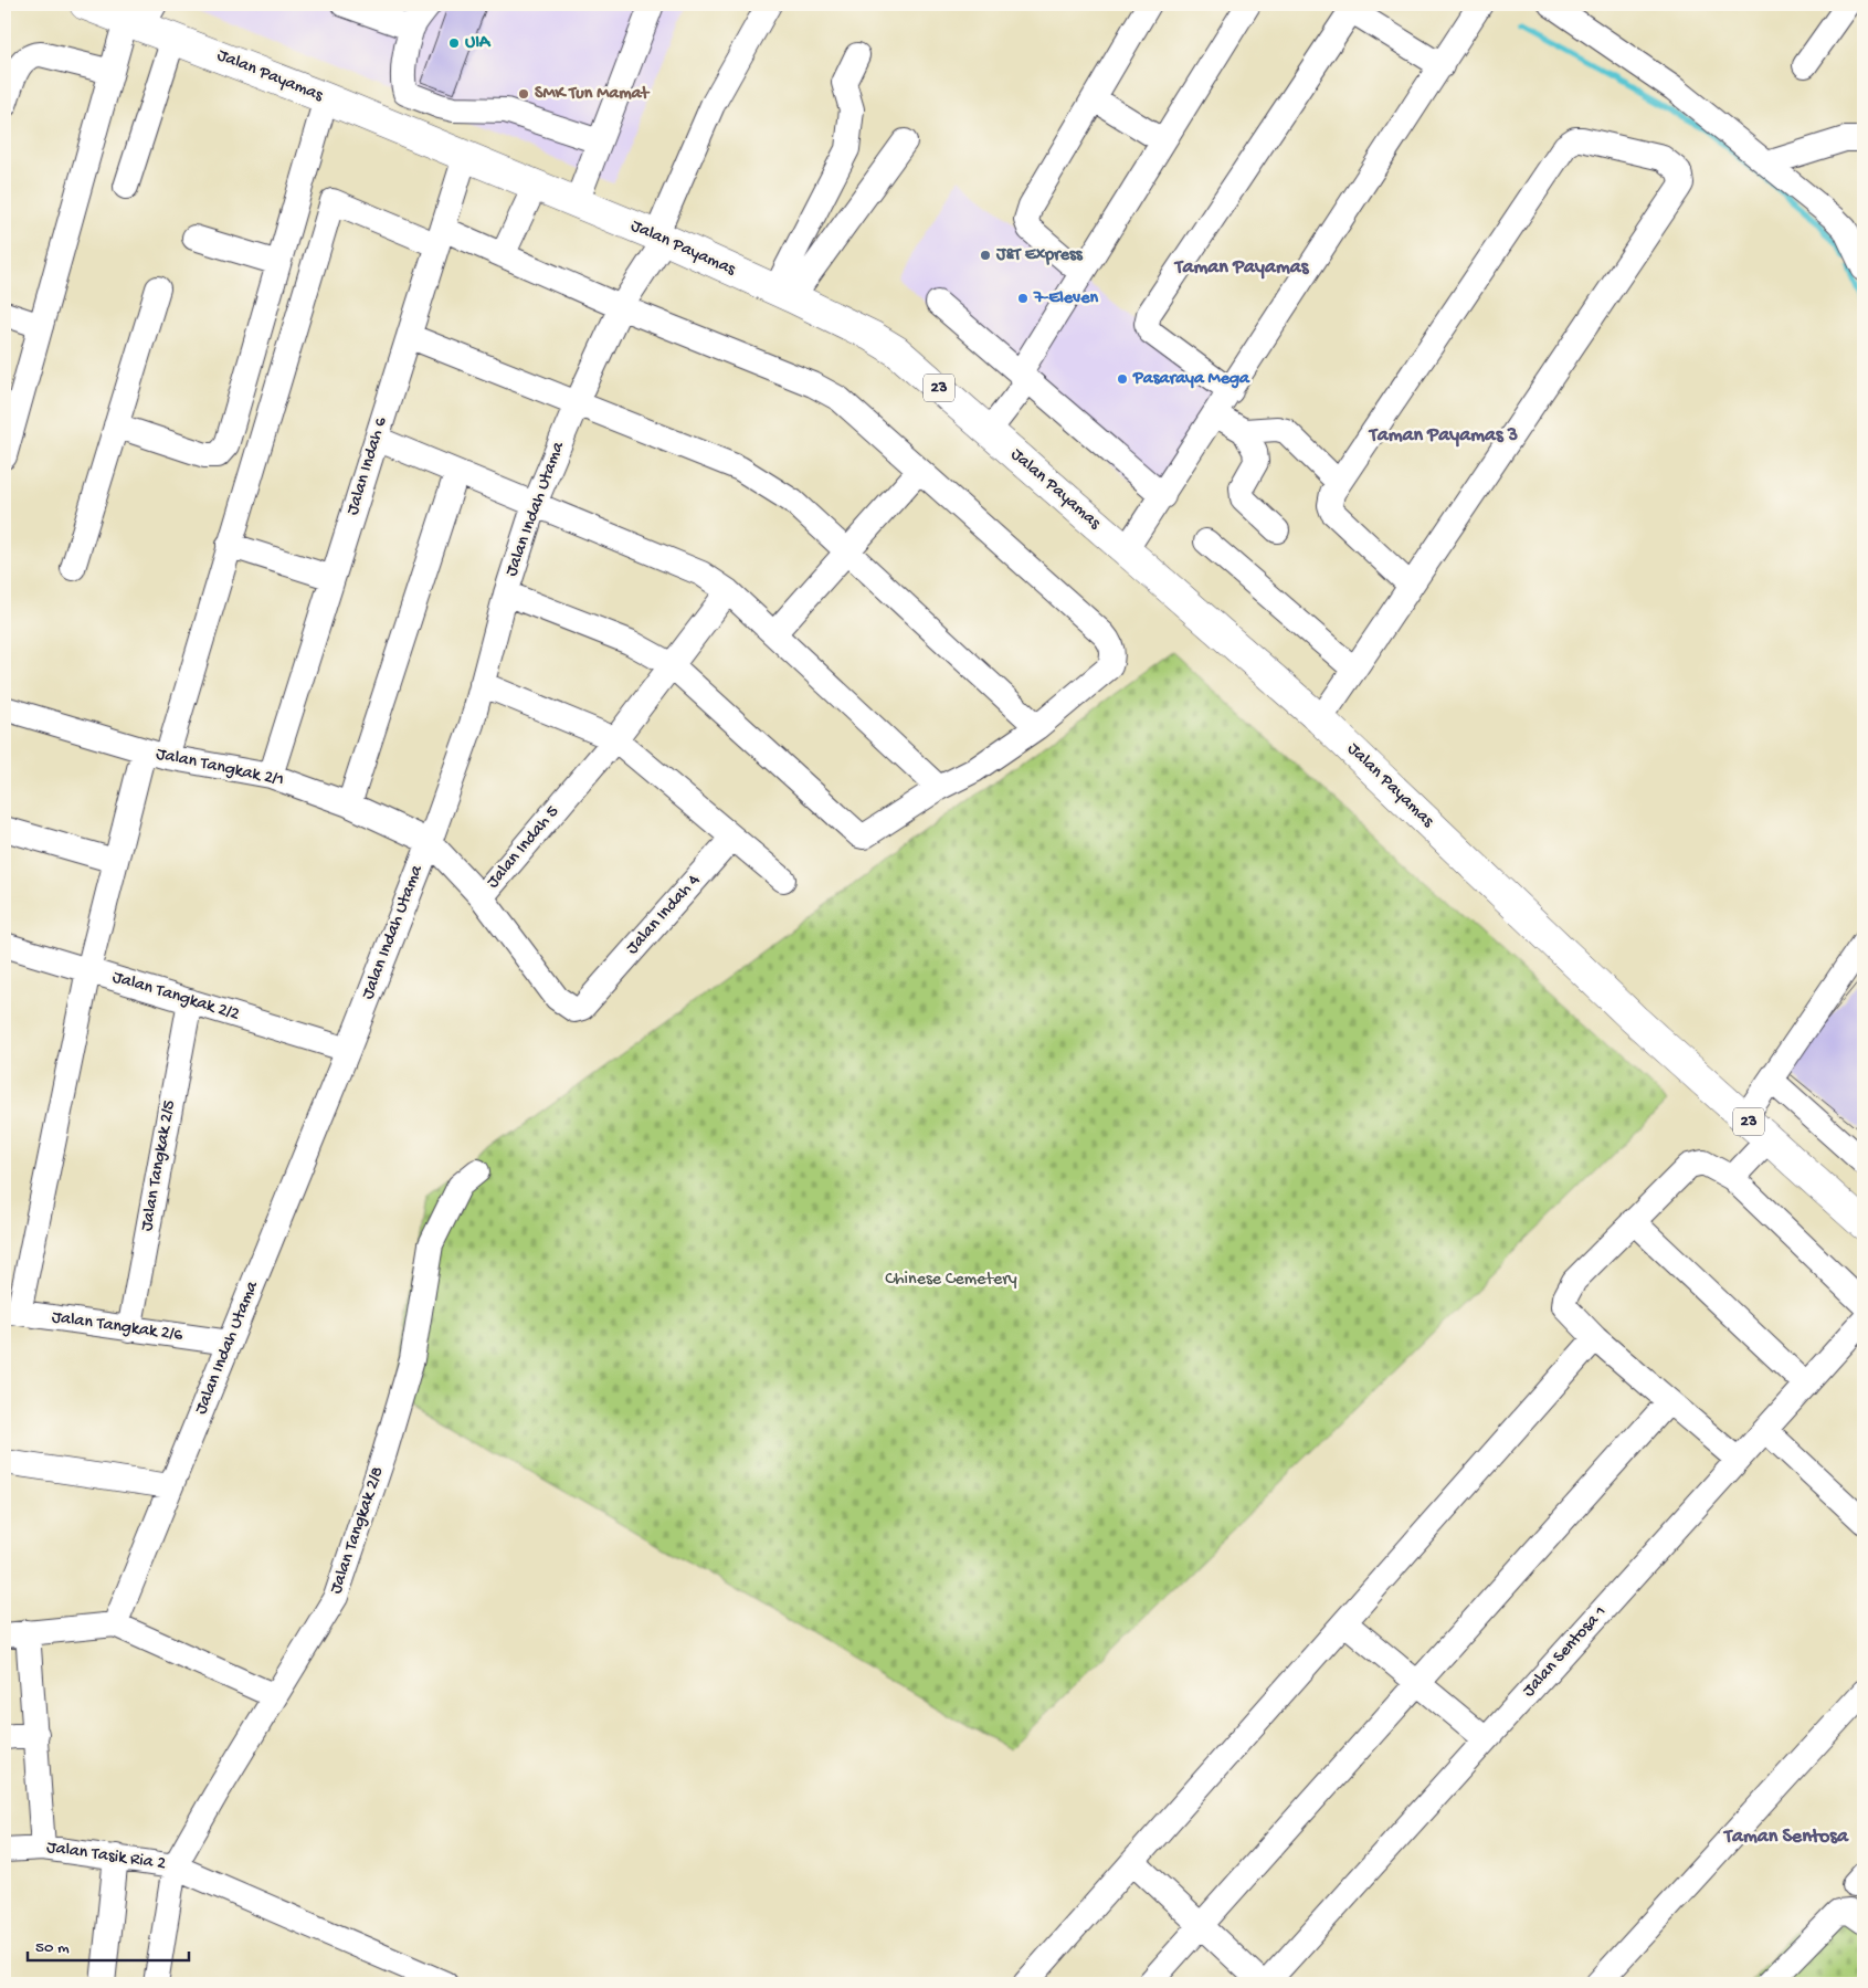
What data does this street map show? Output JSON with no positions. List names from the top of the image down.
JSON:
{
  "streets": {
    "highway": ["Jalan Payamas", "23"],
    "street": [
      "Jalan Indah 6",
      "Jalan Indah Utama",
      "Jalan Tangkak 2/1",
      "Jalan Indah 5",
      "Jalan Indah 4",
      "Jalan Tangkak 2/2",
      "Jalan Tangkak 2/5",
      "Jalan Tangkak 2/6",
      "Jalan Tangkak 2/8",
      "Jalan Sentosa 1",
      "Jalan Tasik Ria 2"
    ]
  },
  "crossings": [
    ["Jalan Payamas", "Jalan Indah 6"],
    ["Jalan Payamas", "Jalan Indah Utama"],
    ["Jalan Indah 6", "Jalan Tangkak 2/1"],
    ["Jalan Indah Utama", "Jalan Tangkak 2/1"],
    ["Jalan Indah Utama", "Jalan Indah 5"],
    ["Jalan Indah Utama", "Jalan Tangkak 2/2"],
    ["Jalan Indah Utama", "Jalan Tangkak 2/6"],
    ["Jalan Tangkak 2/1", "Jalan Indah 5"],
    ["Jalan Indah 5", "Jalan Indah 4"],
    ["Jalan Tangkak 2/2", "Jalan Tangkak 2/5"],
    ["Jalan Tangkak 2/5", "Jalan Tangkak 2/6"],
    ["Jalan Tangkak 2/8", "Jalan Tasik Ria 2"]
  ],
  "districts": ["Taman Payamas", "Taman Payamas 3", "Taman Sentosa"],
  "parks": ["Chinese Cemetery"],
  "places": [
    "UIA",
    "SMK Tun Mamat",
    "J&T Express",
    "7-Eleven",
    "Pasaraya Mega"
  ],
  "scale_bar": "50 m"
}
